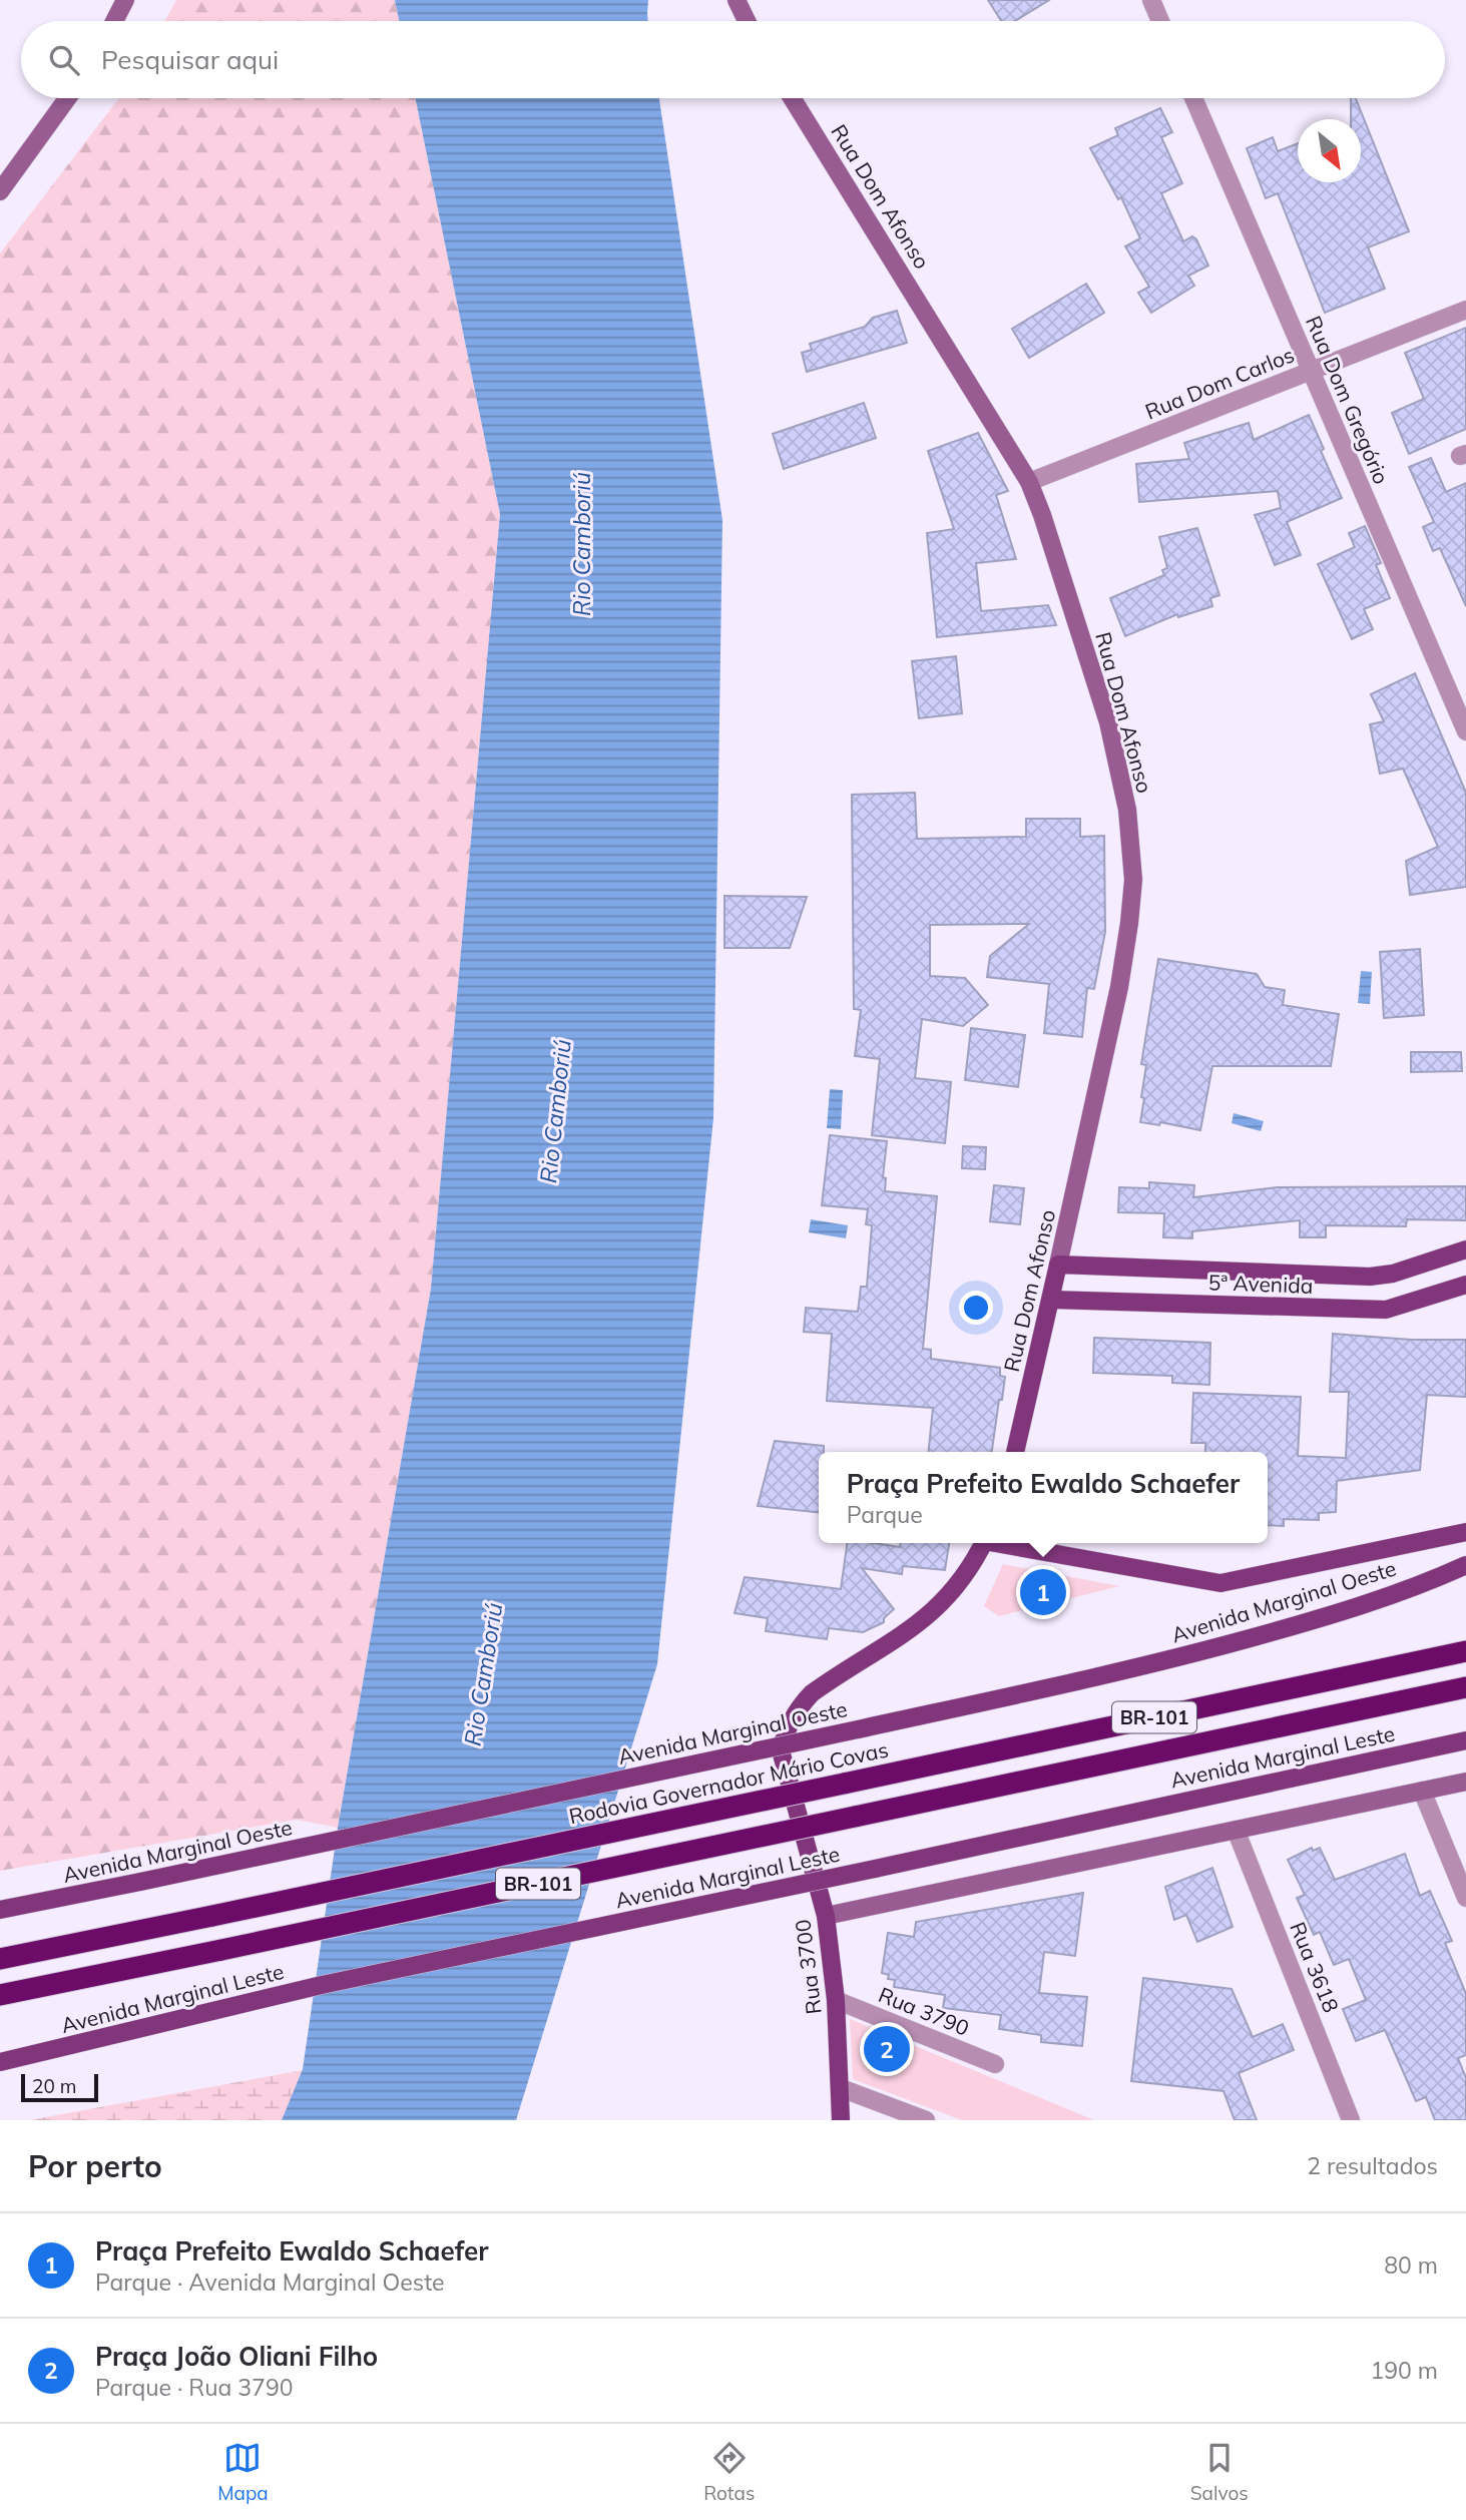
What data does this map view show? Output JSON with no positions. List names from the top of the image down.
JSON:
{
  "streets": {
    "highway": ["BR-101", "Rodovia Governador Mário Covas"],
    "main road": [
      "Rua Dom Afonso",
      "5ª Avenida",
      "Avenida Marginal Oeste",
      "Avenida Marginal Leste",
      "Rua 3700"
    ],
    "street": [
      "Rua Dom Carlos",
      "Rua Dom Gregório",
      "Rua 3618",
      "Rua 3790"
    ]
  },
  "crossings": [
    ["Rua Dom Afonso", "Rua Dom Carlos"],
    ["Rua Dom Afonso", "5ª Avenida"],
    ["Rua Dom Carlos", "Rua Dom Gregório"],
    ["Rua 3700", "Rua 3790"]
  ],
  "water": ["Rio Camboriú"],
  "scale_bar": "20 m",
  "north": "bottom right",
  "page": {
    "search": "Pesquisar aqui",
    "popup": ["Praça Prefeito Ewaldo Schaefer", "Parque"],
    "pins": ["1", "2"],
    "scale": "20 m",
    "heading": ["Por perto", "2 resultados"],
    "list": [
      {
        "mark": "1",
        "name": "Praça Prefeito Ewaldo Schaefer",
        "note": "Parque · Avenida Marginal Oeste",
        "value": "80 m"
      },
      {
        "mark": "2",
        "name": "Praça João Oliani Filho",
        "note": "Parque · Rua 3790",
        "value": "190 m"
      }
    ],
    "nav": ["Mapa", "Rotas", "Salvos"]
  }
}
